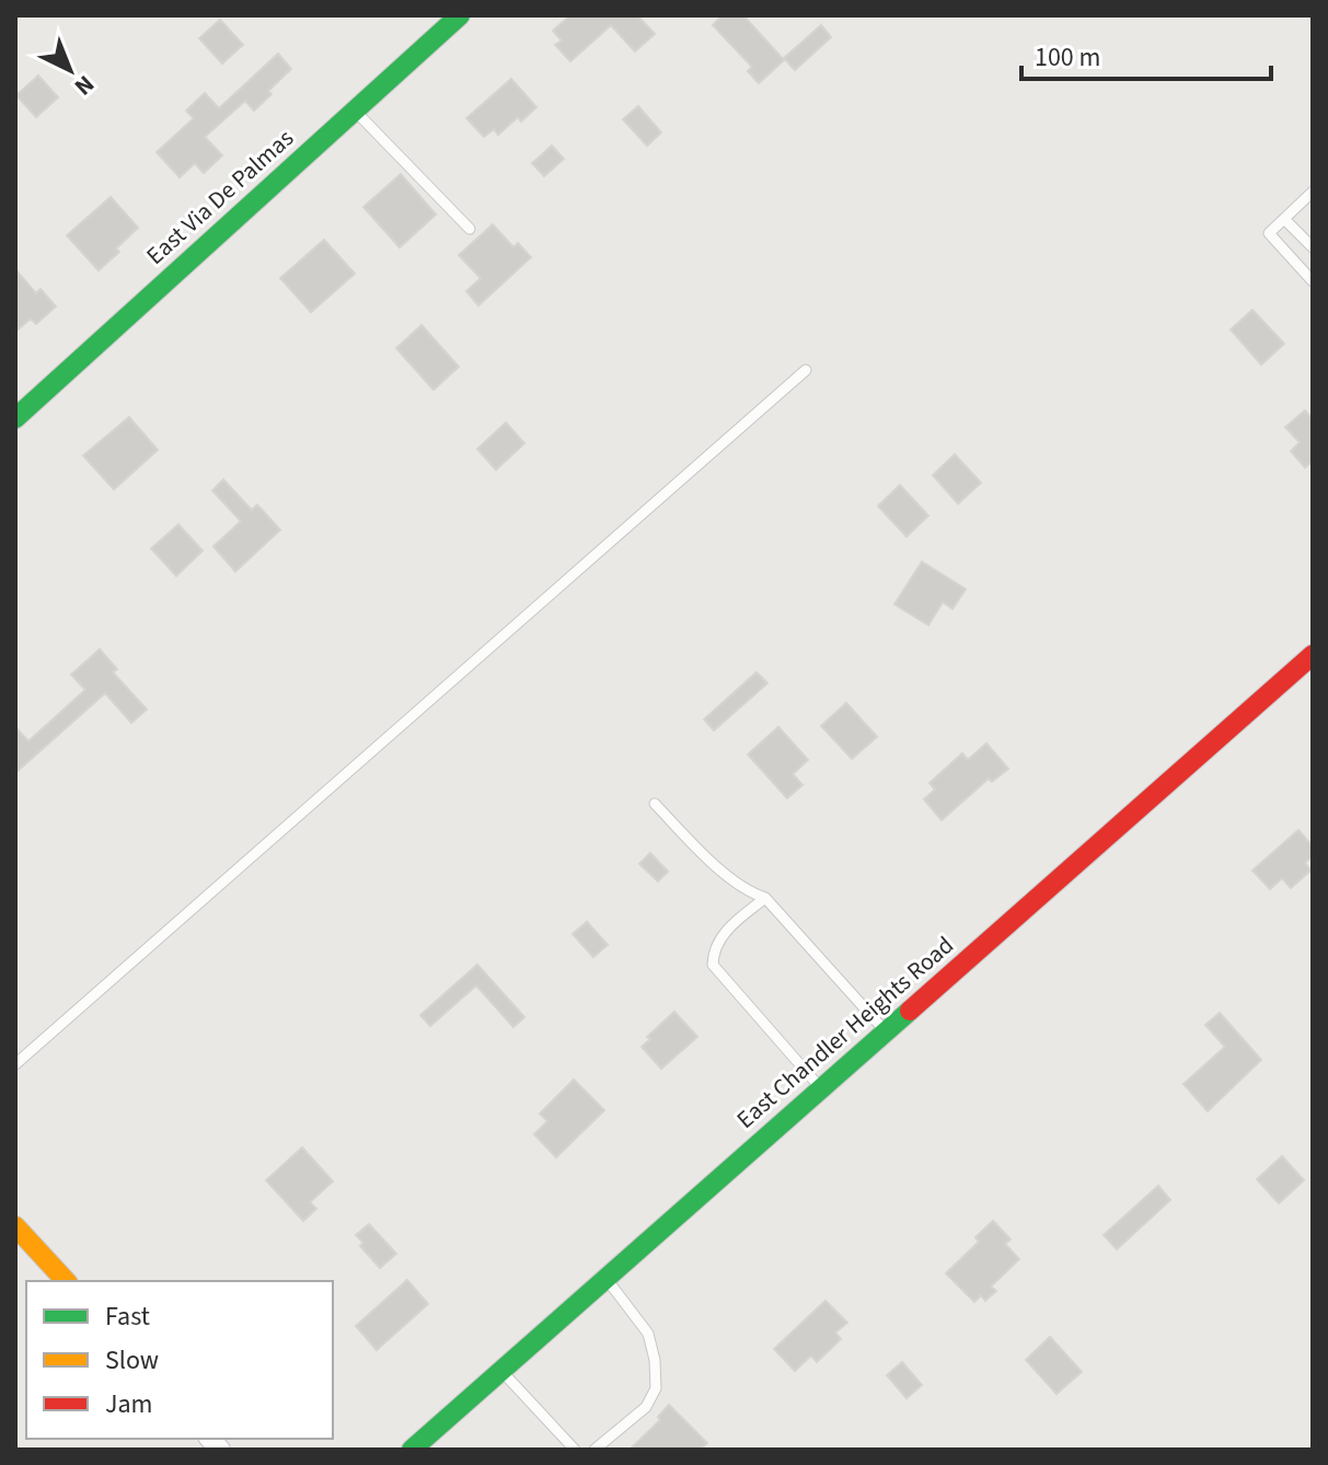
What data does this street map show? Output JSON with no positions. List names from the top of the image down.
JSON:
{
  "streets": {
    "main road": ["East Via De Palmas", "East Chandler Heights Road"]
  },
  "legend": ["Fast", "Slow", "Jam"],
  "scale_bar": "100 m",
  "north": "bottom right"
}
